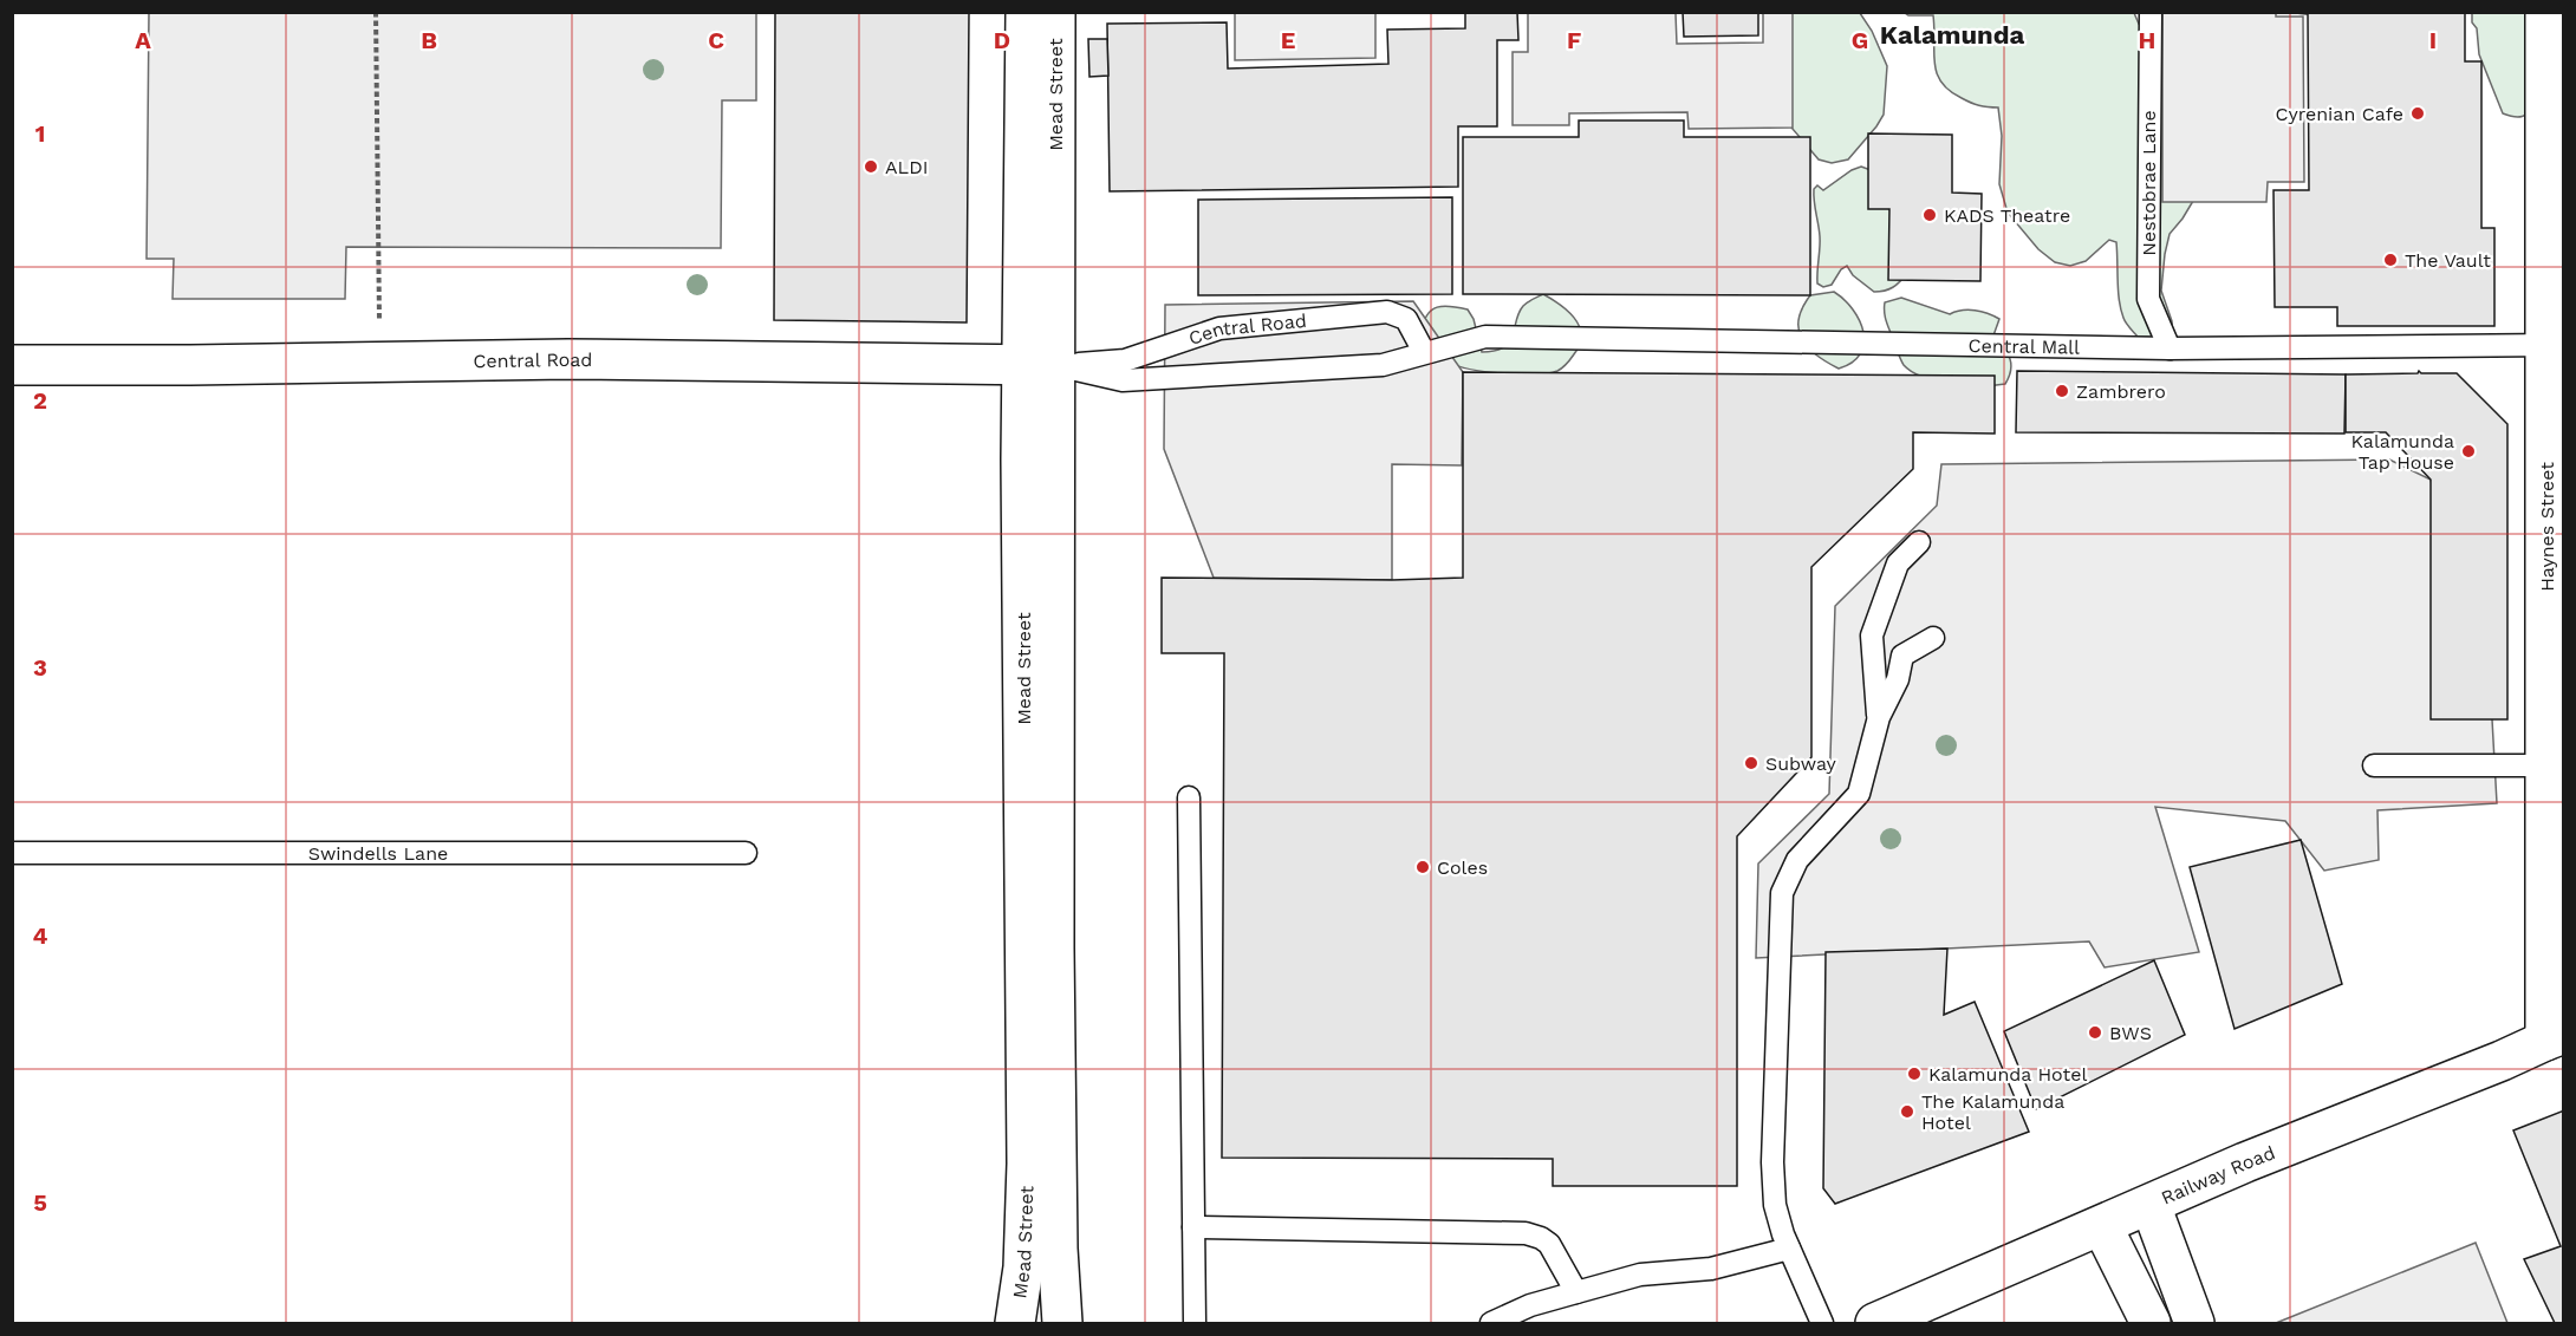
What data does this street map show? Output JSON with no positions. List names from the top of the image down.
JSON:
{
  "streets": {
    "street": [
      "Mead Street",
      "Central Road",
      "Haynes Street",
      "Railway Road"
    ],
    "lane": ["Nestobrae Lane", "Central Mall", "Swindells Lane"]
  },
  "crossings": [
    ["Mead Street", "Central Road"],
    ["Nestobrae Lane", "Central Mall"],
    ["Central Road", "Central Mall"],
    ["Central Mall", "Haynes Street"],
    ["Haynes Street", "Railway Road"]
  ],
  "districts": ["Kalamunda"],
  "places": [
    "Cyrenian Cafe",
    "ALDI",
    "KADS Theatre",
    "The Vault",
    "Zambrero",
    "Kalamunda Tap House",
    "Subway",
    "Coles",
    "BWS",
    "Kalamunda Hotel",
    "The Kalamunda Hotel"
  ],
  "grid": {
    "columns": [
      "A",
      "B",
      "C",
      "D",
      "E",
      "F",
      "G",
      "H",
      "I"
    ],
    "rows": [
      "1",
      "2",
      "3",
      "4",
      "5"
    ]
  }
}
